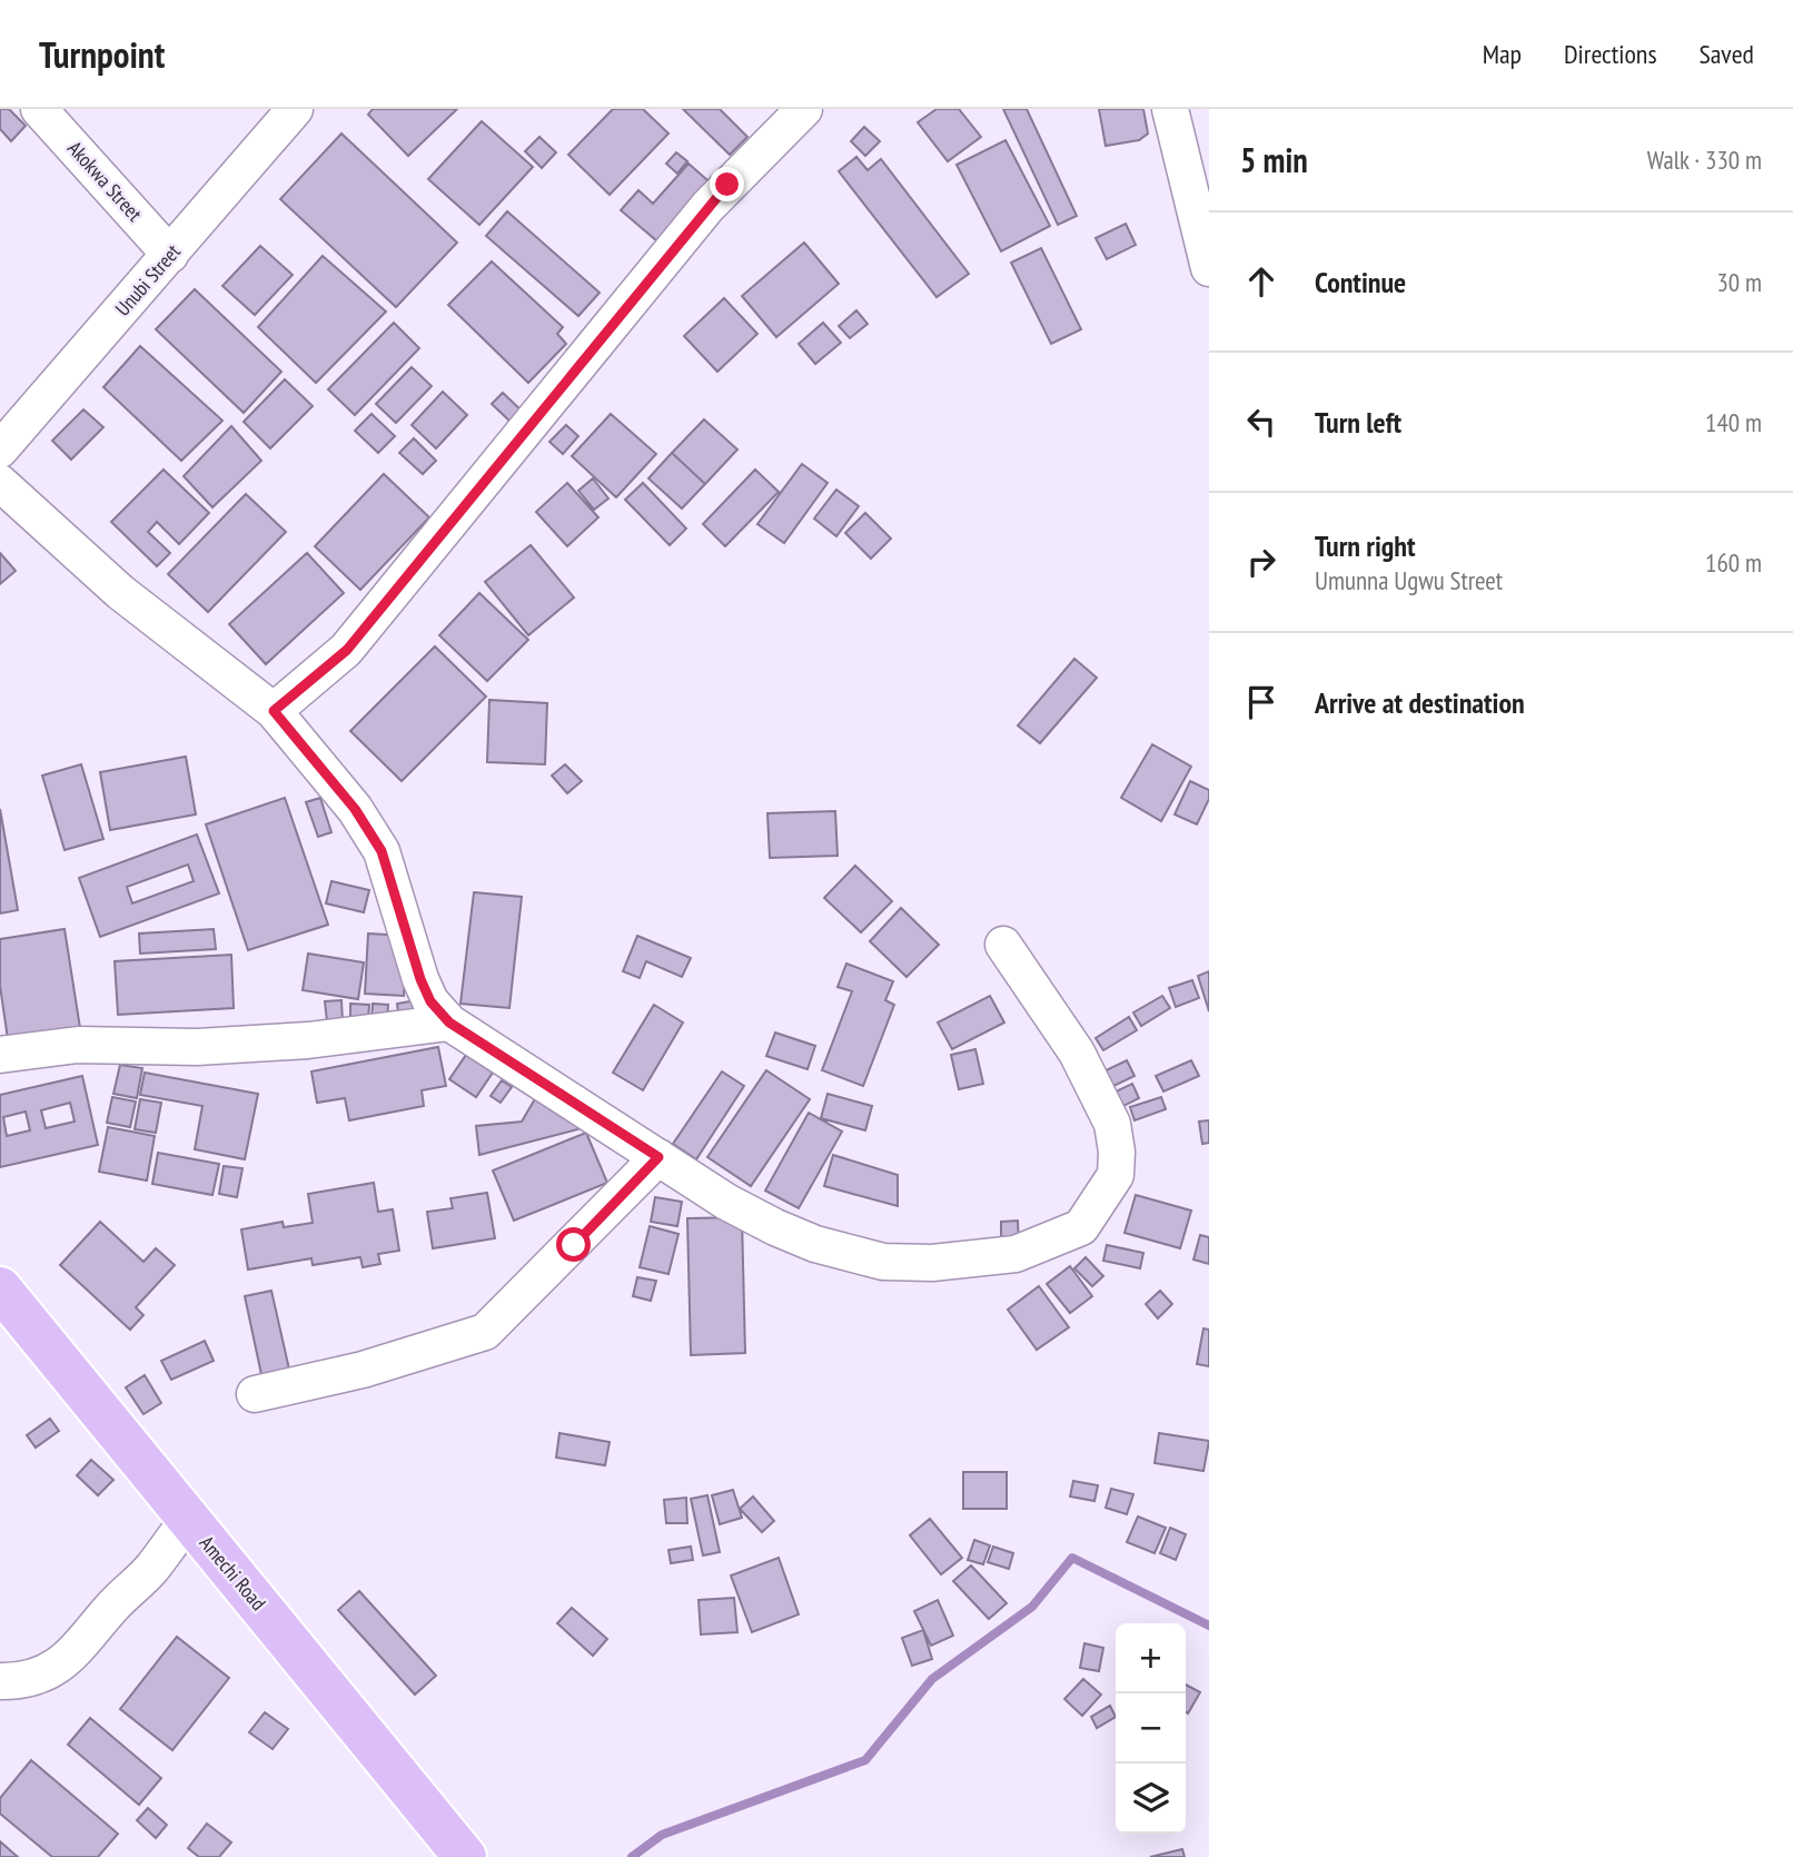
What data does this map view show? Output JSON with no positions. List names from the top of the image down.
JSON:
{
  "streets": {
    "main road": ["Amechi Road"],
    "street": ["Akokwa Street", "Unubi Street"]
  },
  "crossings": [
    ["Akokwa Street", "Unubi Street"]
  ],
  "page": {
    "header": "Turnpoint",
    "nav": ["Map", "Directions", "Saved"],
    "heading": ["5 min", "Walk · 330 m"],
    "list": [
      ["Continue", "30 m"],
      ["Turn left", "140 m"],
      ["Turn right", "Umunna Ugwu Street", "160 m"],
      "Arrive at destination"
    ],
    "map_buttons": ["+", "−"]
  }
}
